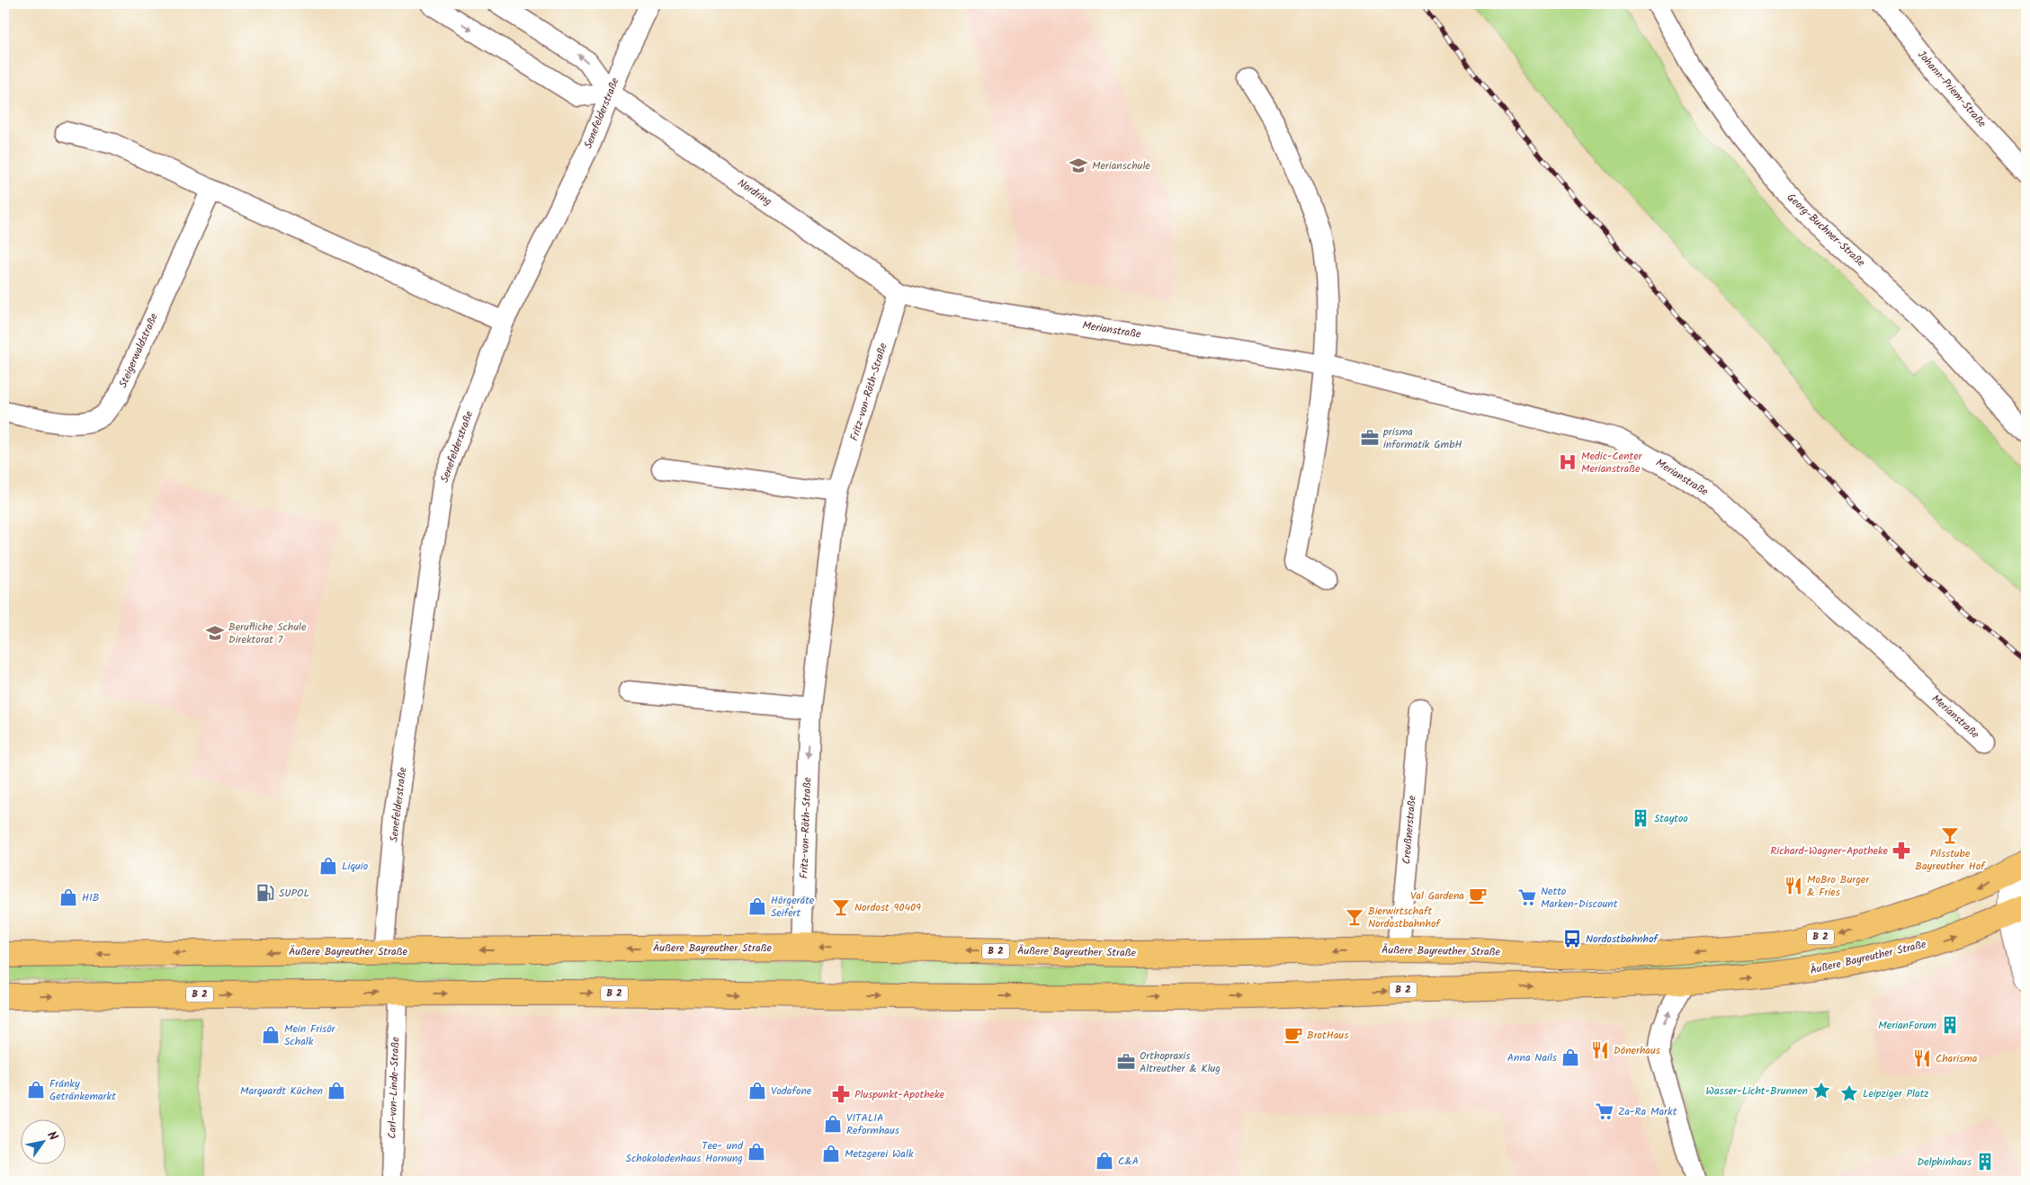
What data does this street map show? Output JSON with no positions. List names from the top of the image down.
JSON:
{
  "streets": {
    "main road": ["B 2", "Äußere Bayreuther Straße"],
    "street": [
      "Johann-Priem-Straße",
      "Senefelderstraße",
      "Nordring",
      "Georg-Buchner-Straße",
      "Merianstraße",
      "Steigerwaldstraße",
      "Fritz-von-Röth-Straße",
      "Creußnerstraße",
      "Carl-von-Linde-Straße"
    ]
  },
  "crossings": [
    ["Senefelderstraße", "Nordring"],
    ["Senefelderstraße", "Äußere Bayreuther Straße"],
    ["Nordring", "Merianstraße"],
    ["Nordring", "Fritz-von-Röth-Straße"],
    ["Merianstraße", "Fritz-von-Röth-Straße"],
    ["Fritz-von-Röth-Straße", "Äußere Bayreuther Straße"],
    ["Creußnerstraße", "Äußere Bayreuther Straße"],
    ["Äußere Bayreuther Straße", "Carl-von-Linde-Straße"]
  ],
  "one_way": ["Fritz-von-Röth-Straße"],
  "places": {
    "school or university": ["Merianschule", "Berufliche Schule Direktorat 7"],
    "office": ["prisma informatik GmbH", "Orthopraxis Altreuther & Klug"],
    "hospital": ["Medic-Center Merianstraße"],
    "building": ["Staytoo", "MerianForum", "Delphinhaus"],
    "bar": ["Pilsstube Bayreuther Hof", "Nordost 90409", "Bierwirtschaft Nordostbahnhof"],
    "pharmacy": ["Richard-Wagner-Apotheke", "Pluspunkt-Apotheke"],
    "shop": [
      "Liquio",
      "HIB",
      "Hörgeräte Seifert",
      "Mein Frisör Schalk",
      "Anna Nails",
      "Fränky Getränkemarkt",
      "Marquardt Küchen",
      "Vodafone",
      "VITALIA Reformhaus",
      "Tee- und Schokoladenhaus Hornung",
      "Metzgerei Walk",
      "C&A"
    ],
    "restaurant": ["MoBro Burger & Fries", "Dönerhaus", "Charisma"],
    "fuel station": ["SUPOL"],
    "cafe": ["Val Gardena", "BrotHaus"],
    "supermarket": ["Netto Marken-Discount", "Za-Ra Markt"],
    "bus stop": ["Nordostbahnhof"],
    "place": ["Wasser-Licht-Brunnen", "Leipziger Platz"]
  },
  "north": "top right"
}
